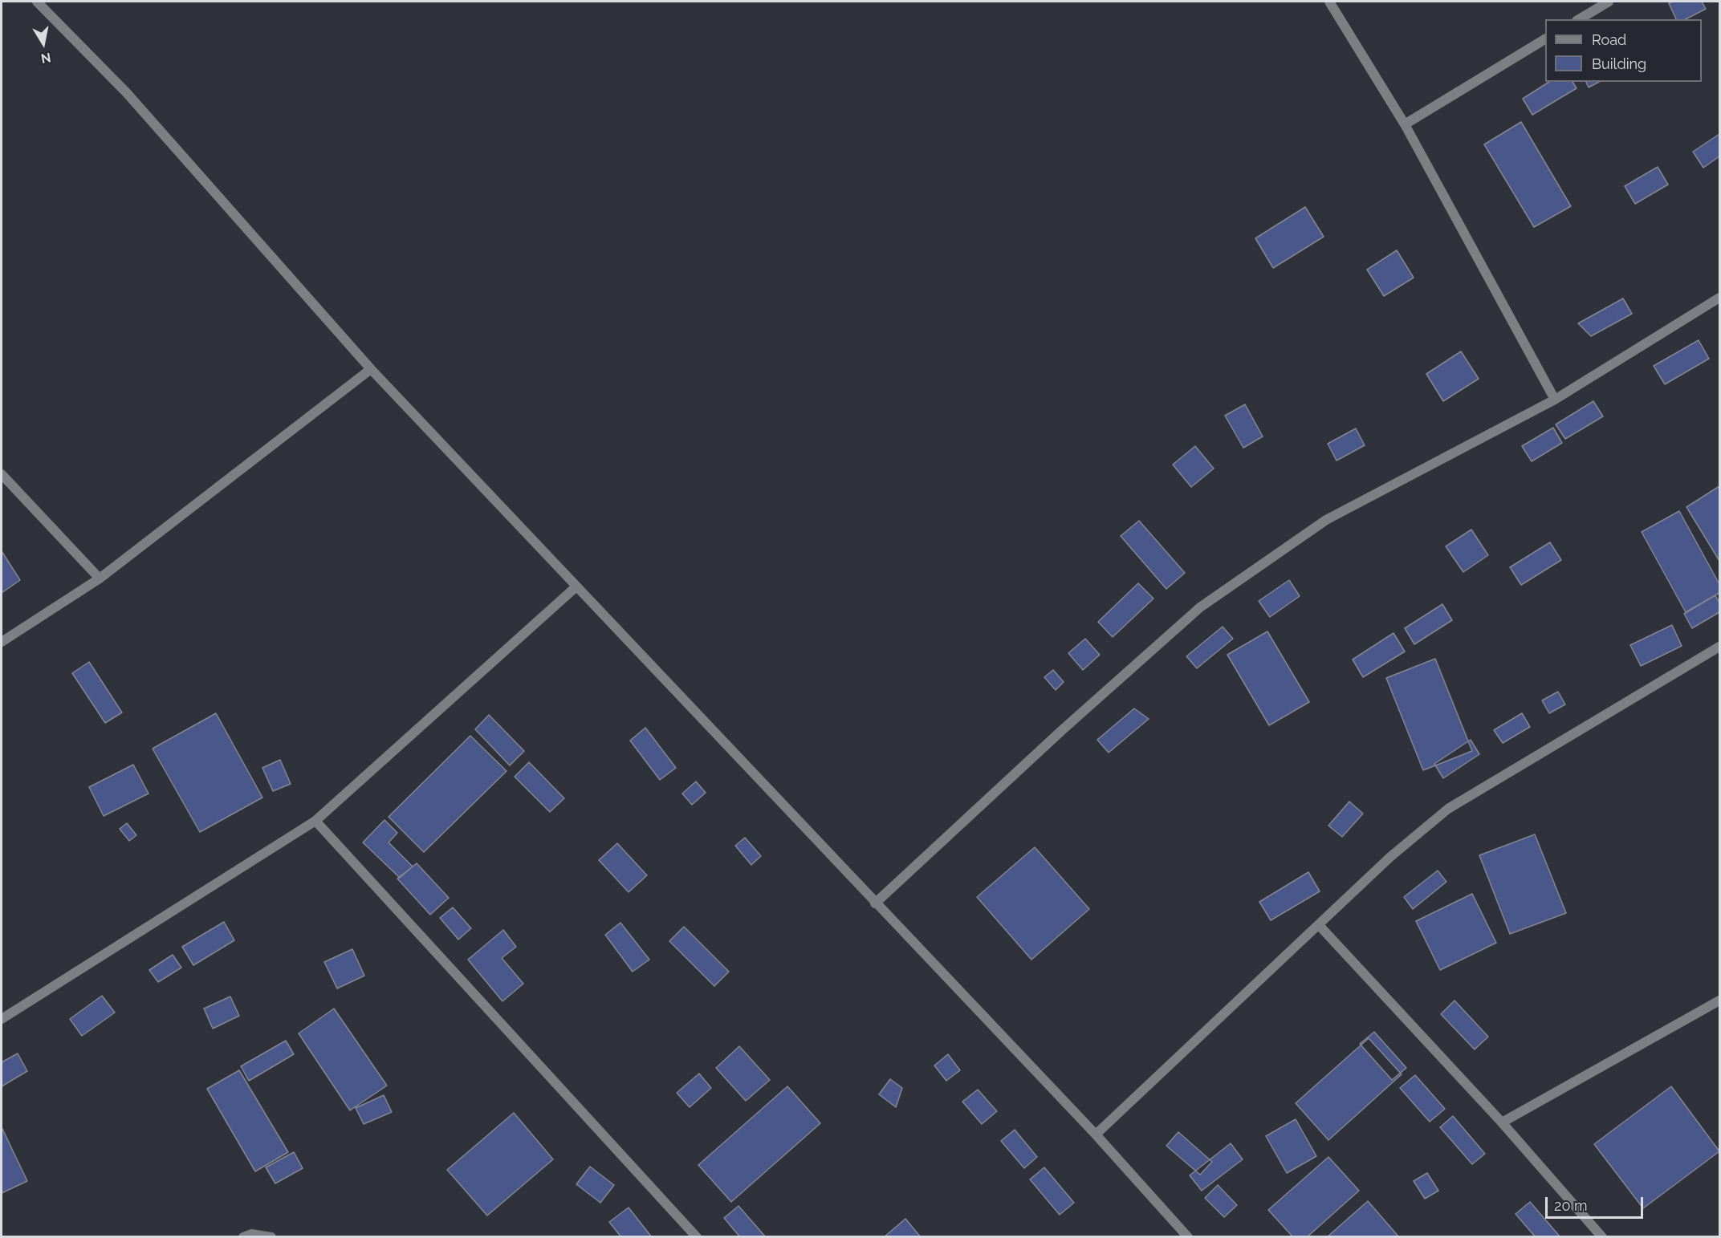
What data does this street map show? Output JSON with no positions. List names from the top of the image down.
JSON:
{
  "legend": ["Road", "Building"],
  "scale_bar": "20 m",
  "north": "bottom"
}
